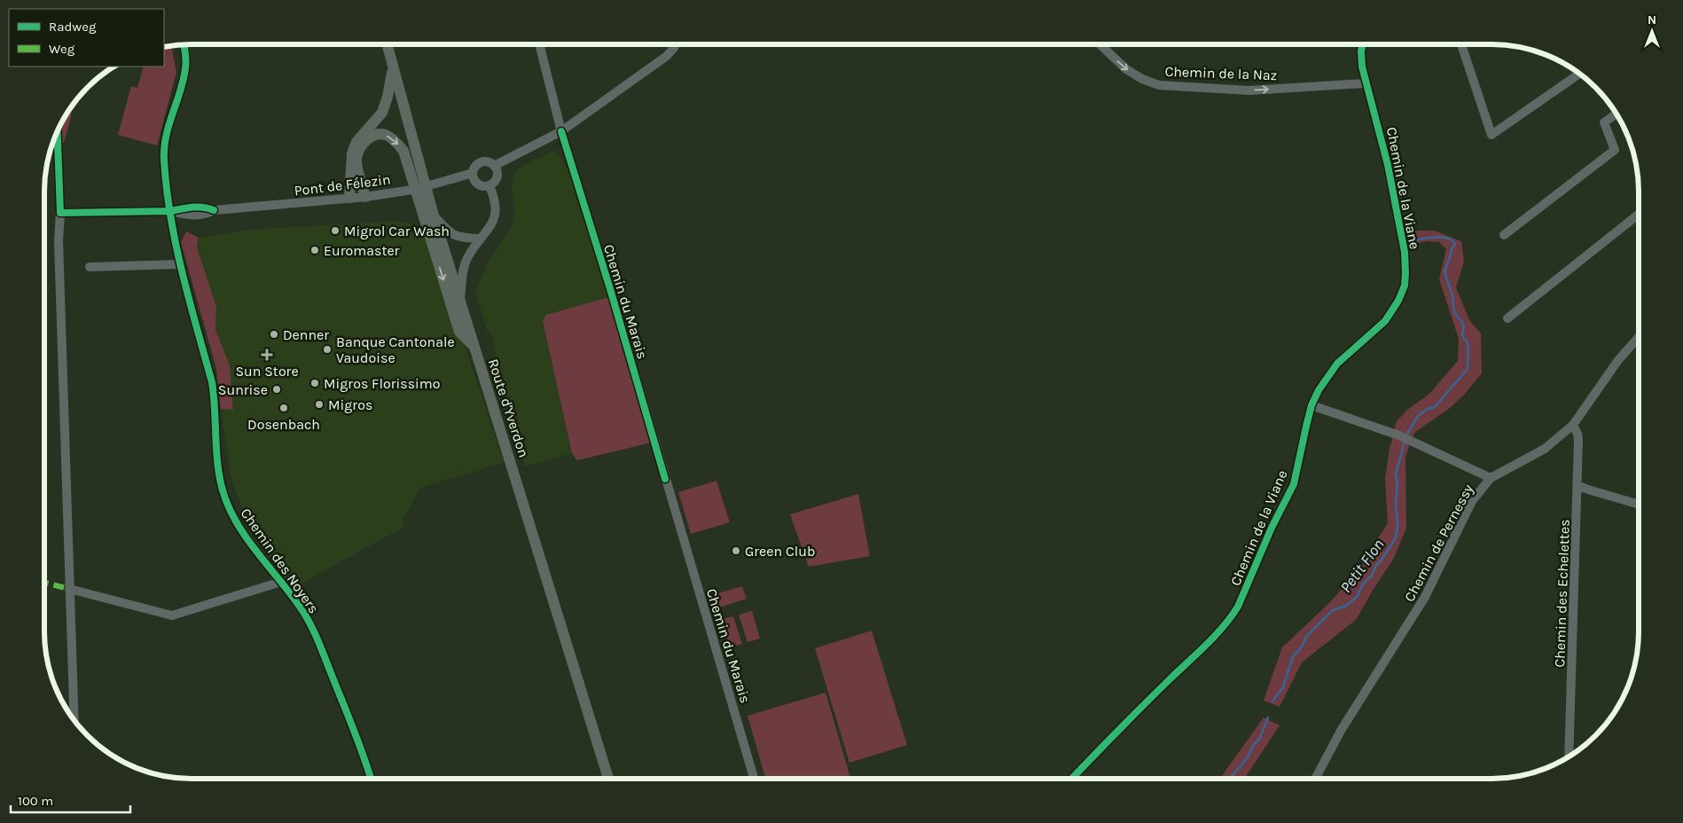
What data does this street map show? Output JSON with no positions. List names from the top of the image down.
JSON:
{
  "streets": {
    "main road": ["Route d'Yverdon"],
    "street": [
      "Chemin de la Naz",
      "Pont de Félezin",
      "Chemin de la Viane",
      "Chemin du Marais",
      "Chemin de Pernessy",
      "Chemin des Noyers",
      "Chemin des Echelettes"
    ]
  },
  "crossings": [
    ["Chemin de la Naz", "Chemin de la Viane"],
    ["Pont de Félezin", "Chemin des Noyers"],
    ["Chemin de Pernessy", "Chemin des Echelettes"]
  ],
  "one_way": ["Chemin de la Naz"],
  "water": ["Petit Flon"],
  "places": {
    "other": [
      "Migrol Car Wash",
      "Euromaster",
      "Denner",
      "Banque Cantonale Vaudoise",
      "Migros Florissimo",
      "Sunrise",
      "Migros",
      "Dosenbach",
      "Green Club"
    ],
    "health": ["Sun Store"]
  },
  "legend": ["Radweg", "Weg"],
  "scale_bar": "100 m",
  "north": "top"
}
